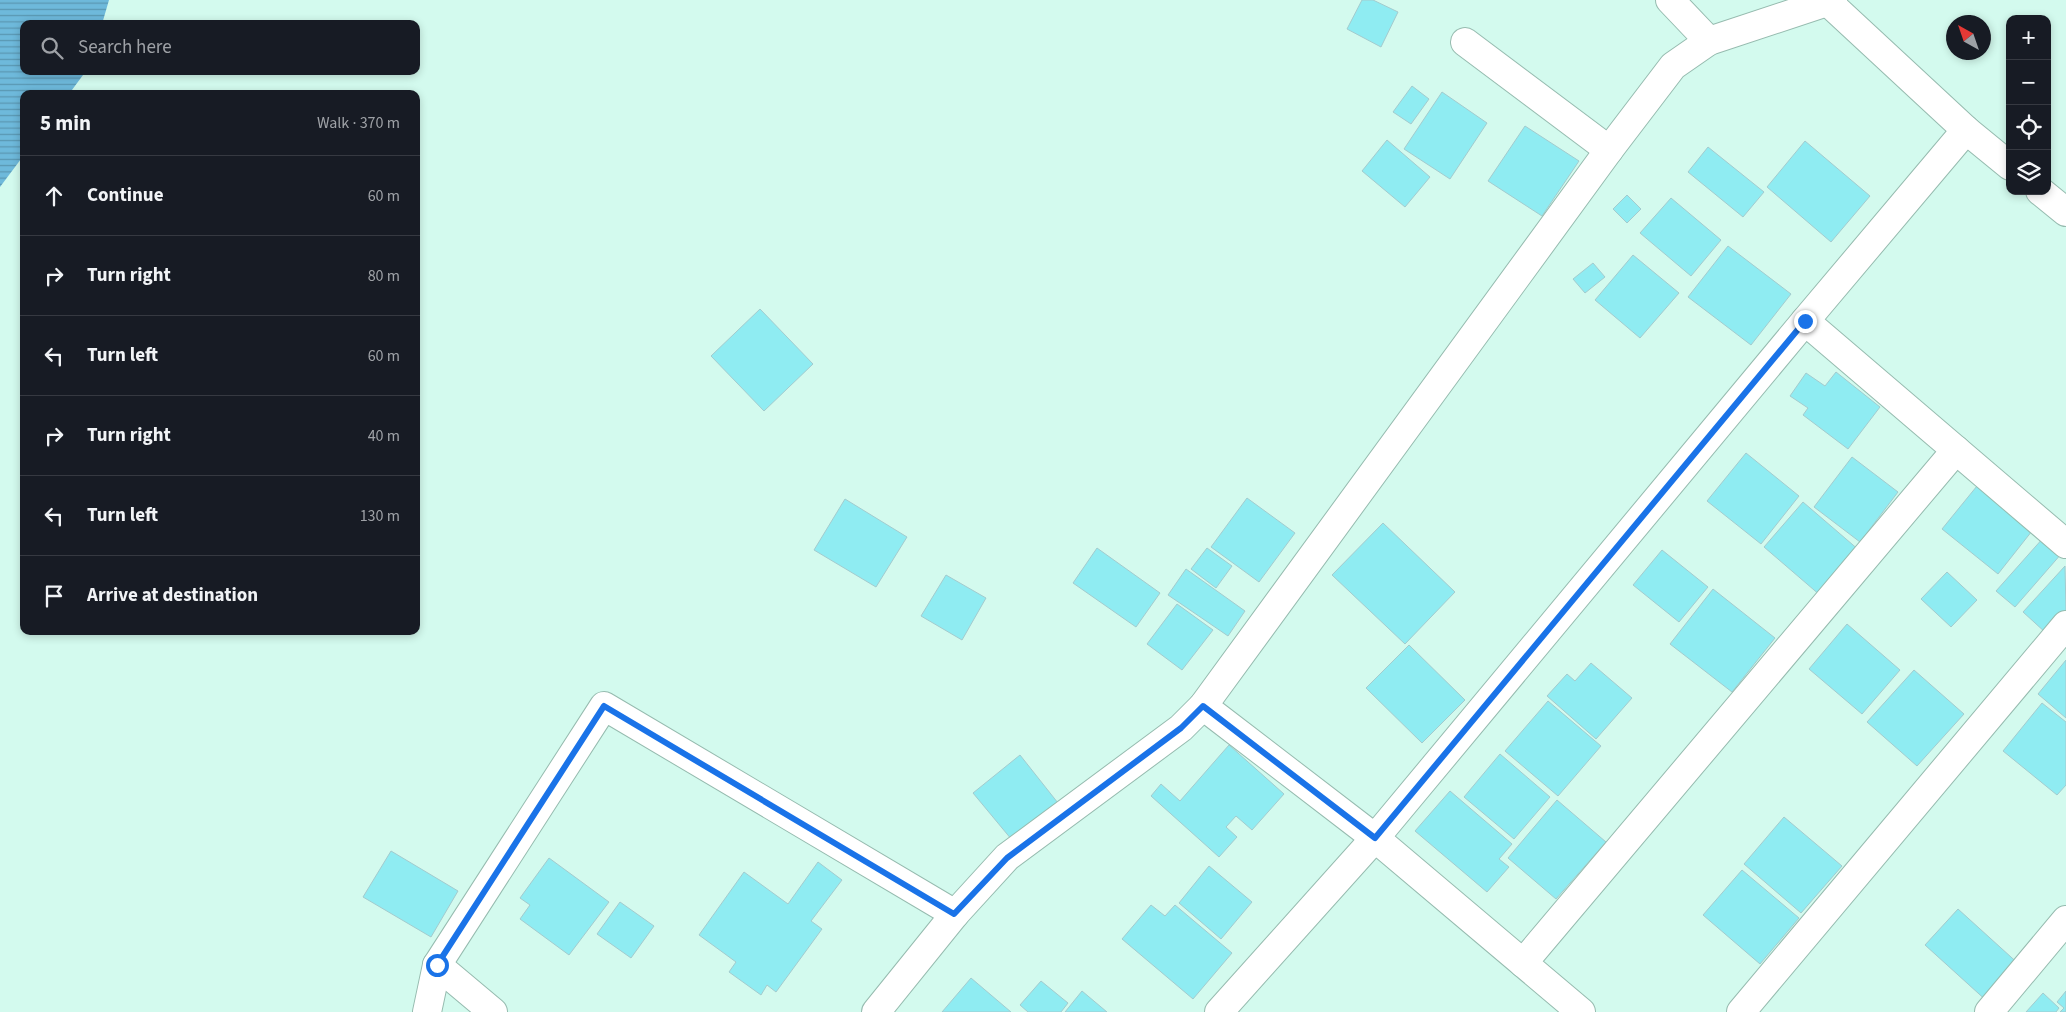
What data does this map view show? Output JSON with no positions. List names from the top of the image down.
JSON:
{
  "north": "top left",
  "page": {
    "map_buttons": ["+", "−"],
    "search": "Search here",
    "heading": ["5 min", "Walk · 370 m"],
    "list": [
      ["Continue", "60 m"],
      ["Turn right", "80 m"],
      ["Turn left", "60 m"],
      ["Turn right", "40 m"],
      ["Turn left", "130 m"],
      "Arrive at destination"
    ]
  }
}
